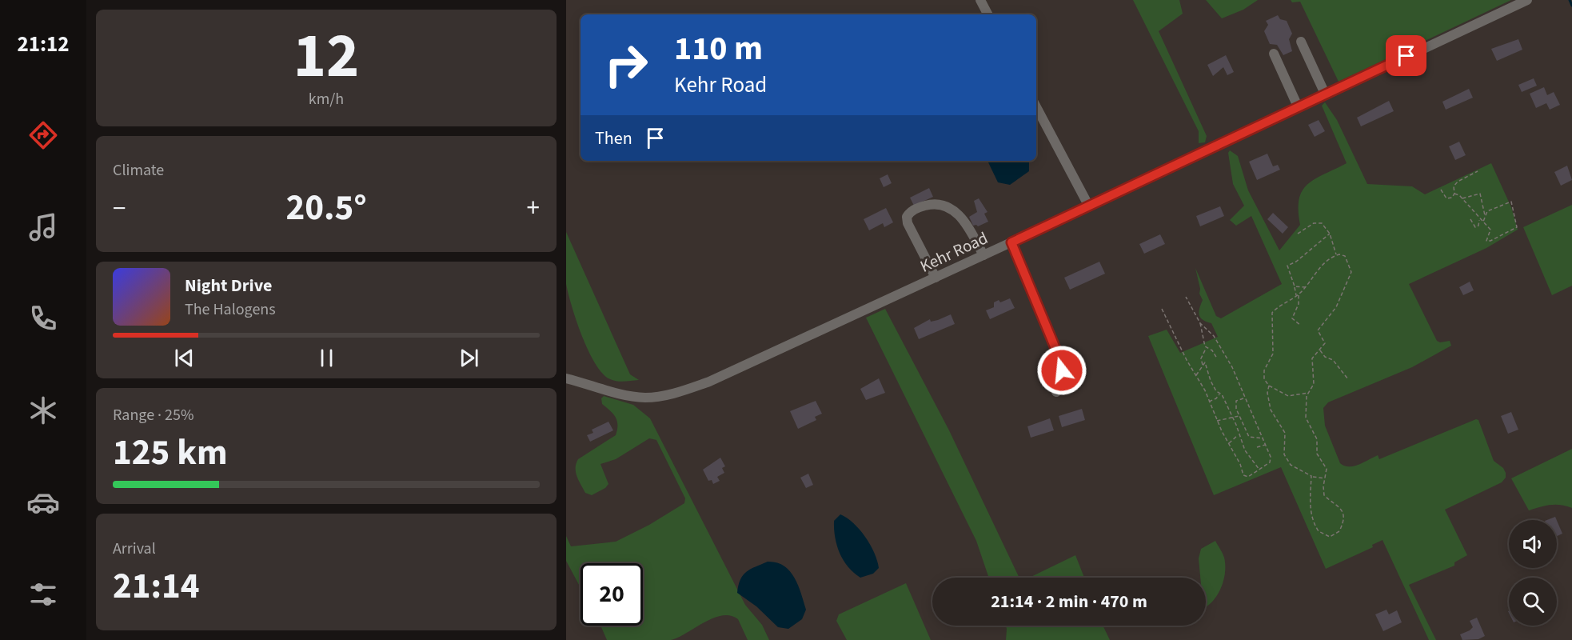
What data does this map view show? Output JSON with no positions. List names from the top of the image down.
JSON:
{
  "streets": {
    "street": ["Kehr Road"]
  },
  "page": {
    "tabs": "21:12",
    "tile": [
      ["12", "km/h"],
      "Climate",
      ["Range · 25%", "125 km"],
      ["Arrival", "21:14"]
    ],
    "turn": ["110 m", "Kehr Road"],
    "then": "Then",
    "heat": ["−", "20.5°", "+"],
    "song": ["Night Drive", "The Halogens"],
    "limit": "20",
    "trip": "21:14 · 2 min · 470 m"
  }
}
